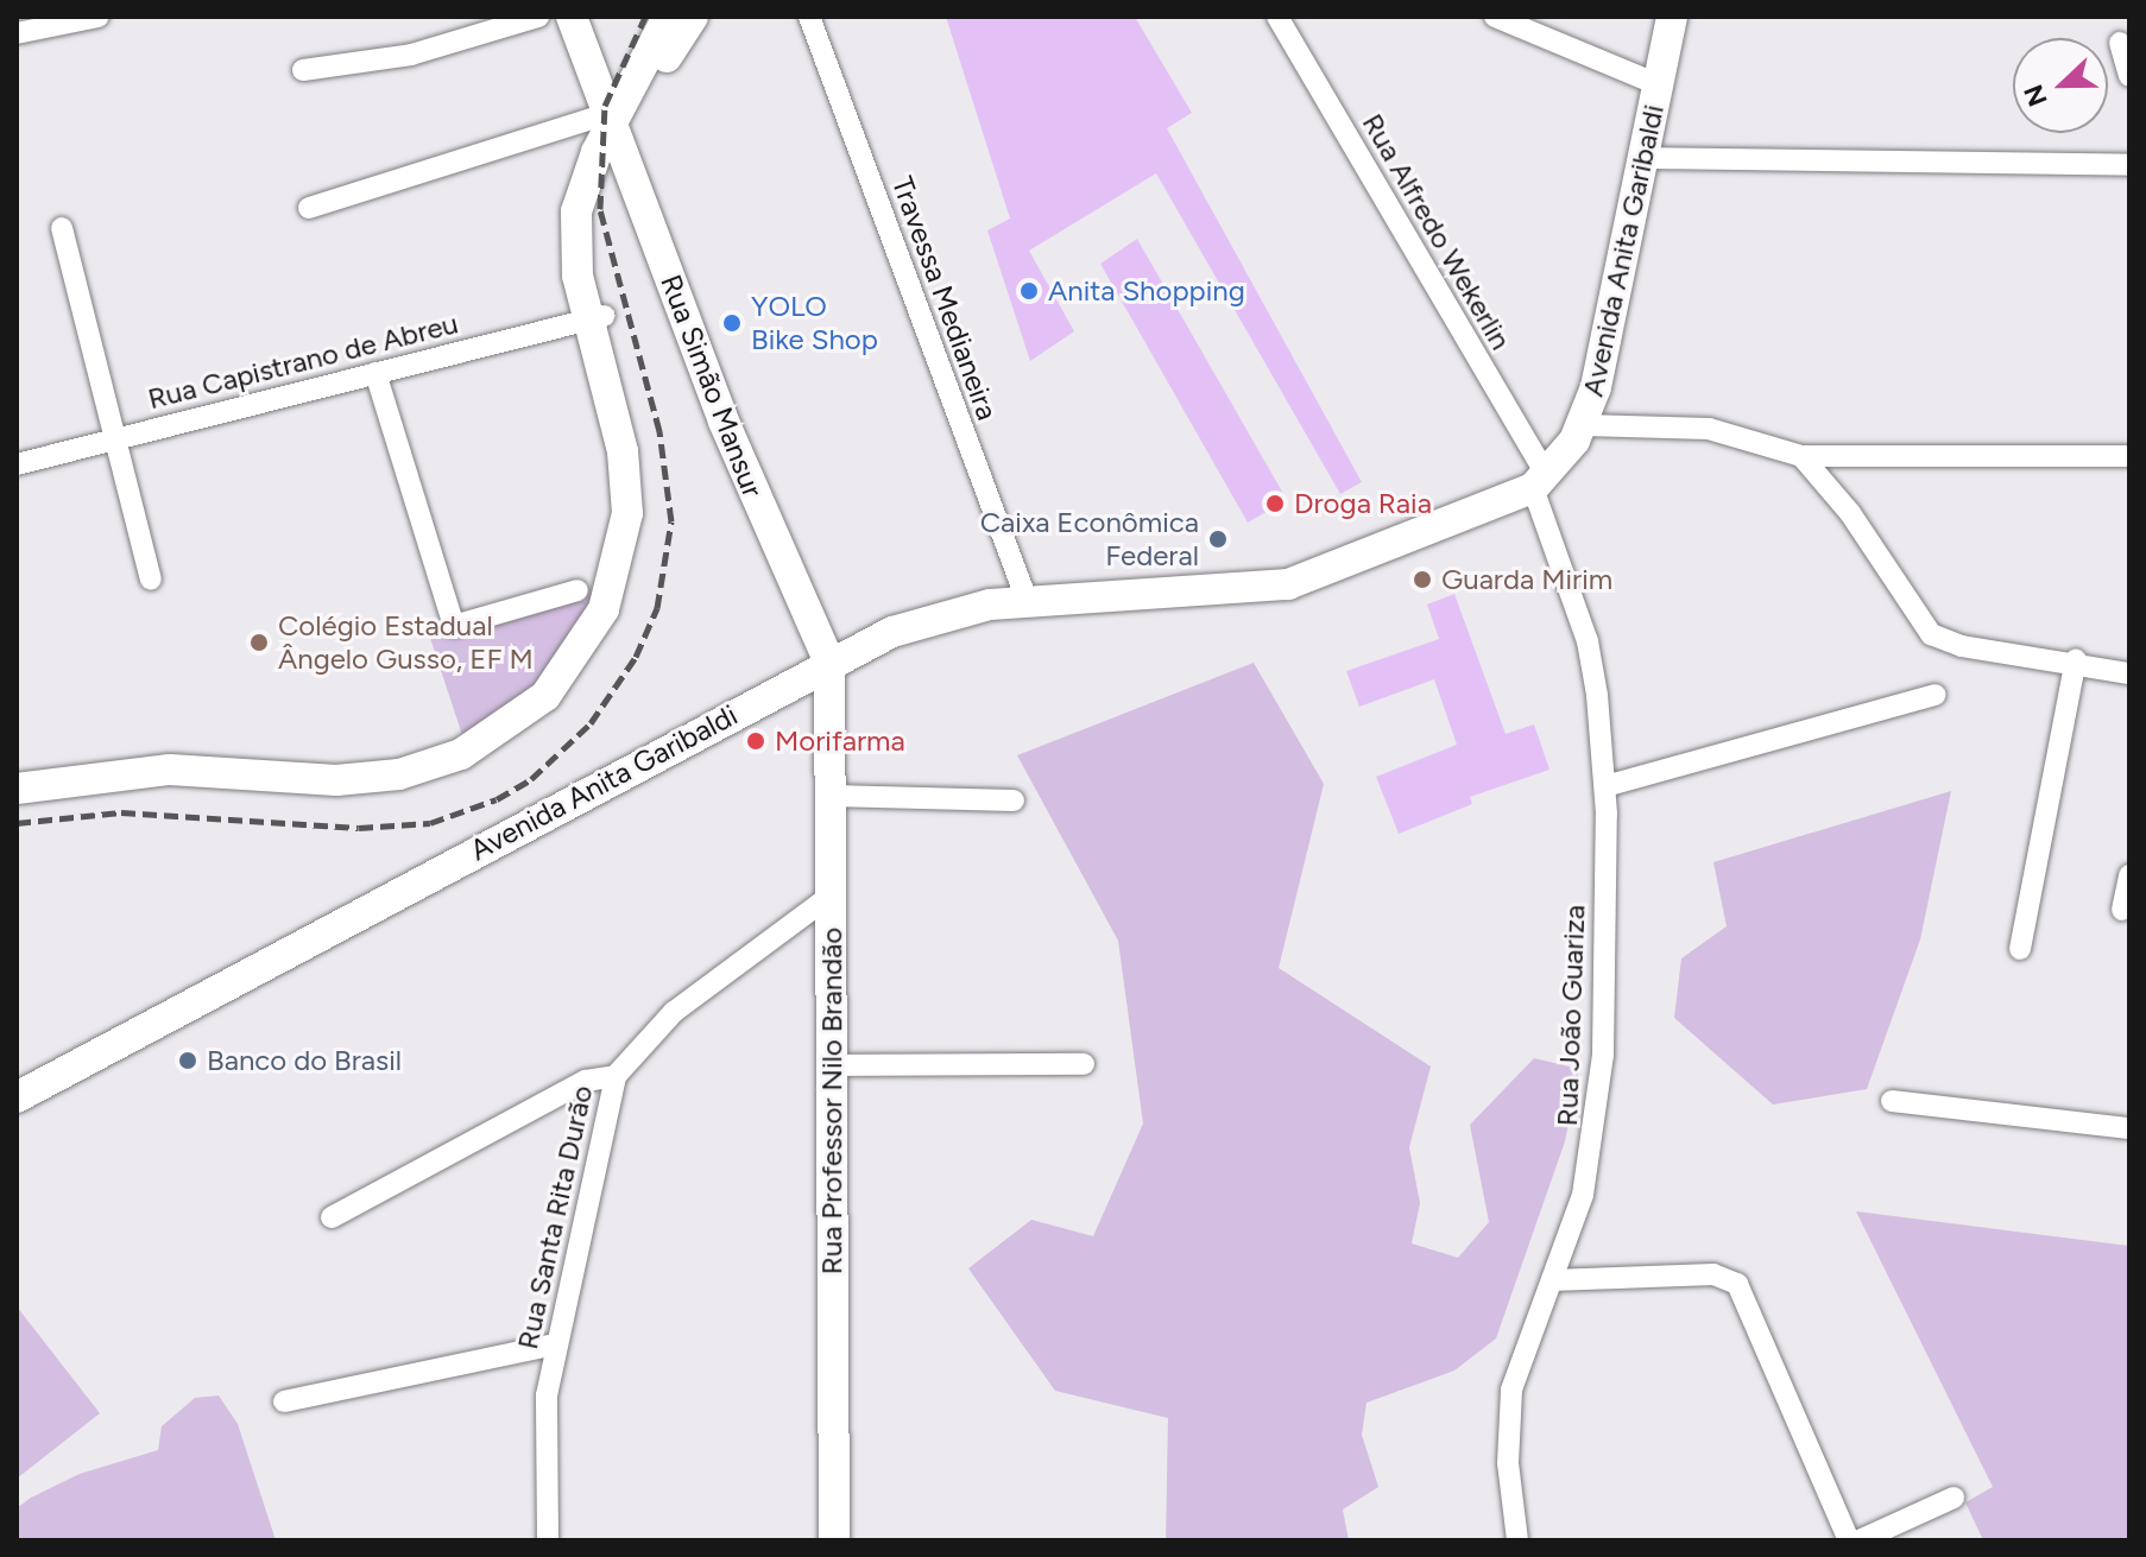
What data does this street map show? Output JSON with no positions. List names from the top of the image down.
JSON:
{
  "streets": {
    "main road": ["Avenida Anita Garibaldi", "Rua Simão Mansur", "Rua Professor Nilo Brandão"],
    "street": [
      "Rua Alfredo Wekerlin",
      "Travessa Medianeira",
      "Rua Capistrano de Abreu",
      "Rua João Guariza",
      "Rua Santa Rita Durão"
    ]
  },
  "crossings": [
    ["Rua Alfredo Wekerlin", "Avenida Anita Garibaldi"],
    ["Rua Alfredo Wekerlin", "Rua João Guariza"],
    ["Avenida Anita Garibaldi", "Travessa Medianeira"],
    ["Avenida Anita Garibaldi", "Rua Simão Mansur"],
    ["Avenida Anita Garibaldi", "Rua João Guariza"],
    ["Avenida Anita Garibaldi", "Rua Professor Nilo Brandão"],
    ["Rua Simão Mansur", "Rua Professor Nilo Brandão"],
    ["Rua Professor Nilo Brandão", "Rua Santa Rita Durão"]
  ],
  "places": [
    "Anita Shopping",
    "YOLO Bike Shop",
    "Droga Raia",
    "Caixa Econômica Federal",
    "Guarda Mirim",
    "Colégio Estadual Ângelo Gusso, EF M",
    "Morifarma",
    "Banco do Brasil"
  ],
  "north": "left"
}
